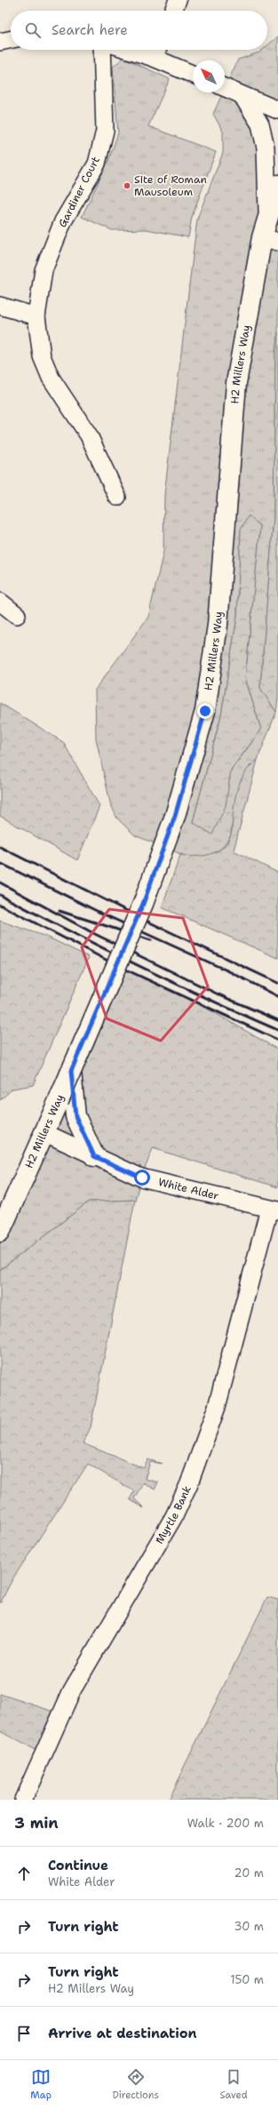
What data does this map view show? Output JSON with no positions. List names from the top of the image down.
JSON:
{
  "streets": {
    "street": [
      "Gardiner Court",
      "H2 Millers Way",
      "White Alder",
      "Myrtle Bank"
    ]
  },
  "crossings": [
    ["H2 Millers Way", "White Alder"],
    ["White Alder", "Myrtle Bank"]
  ],
  "places": ["Site of Roman Mausoleum"],
  "north": "top left",
  "page": {
    "search": "Search here",
    "heading": ["3 min", "Walk · 200 m"],
    "list": [
      ["Continue", "White Alder", "20 m"],
      ["Turn right", "30 m"],
      ["Turn right", "H2 Millers Way", "150 m"],
      "Arrive at destination"
    ],
    "nav": ["Map", "Directions", "Saved"]
  }
}
